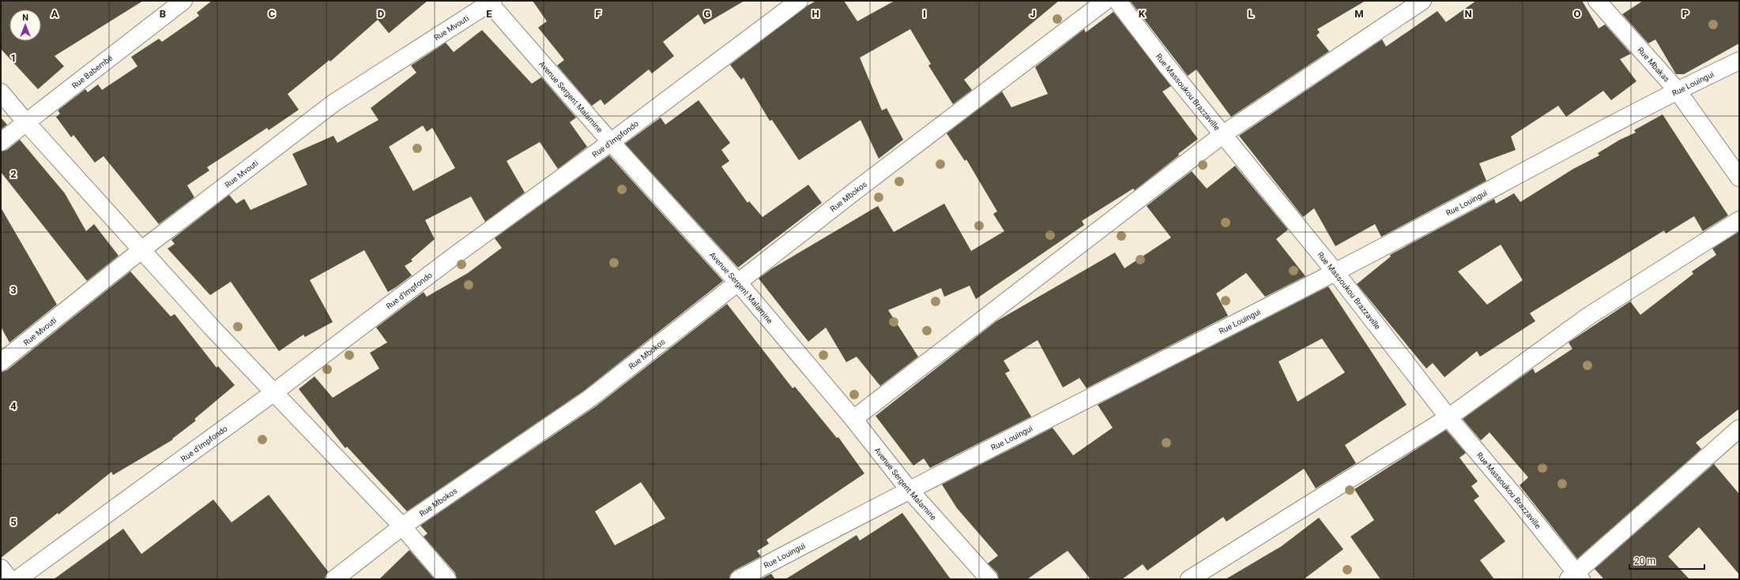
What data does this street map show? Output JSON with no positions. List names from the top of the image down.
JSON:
{
  "streets": {
    "street": [
      "Rue Mvouti",
      "Rue Mbakas",
      "Rue Babembé",
      "Rue Louingui",
      "Rue Massoukou Brazzaville",
      "Avenue Sergent Malamine",
      "Rue d'Impfondo",
      "Rue Mbokos"
    ]
  },
  "crossings": [
    ["Rue Mvouti", "Avenue Sergent Malamine"],
    ["Rue Mbakas", "Rue Louingui"],
    ["Rue Louingui", "Rue Massoukou Brazzaville"],
    ["Rue Louingui", "Avenue Sergent Malamine"],
    ["Avenue Sergent Malamine", "Rue d'Impfondo"],
    ["Avenue Sergent Malamine", "Rue Mbokos"]
  ],
  "scale_bar": "20 m",
  "north": "top",
  "grid": {
    "columns": [
      "A",
      "B",
      "C",
      "D",
      "E",
      "F",
      "G",
      "H",
      "I",
      "J",
      "K",
      "L",
      "M",
      "N",
      "O",
      "P"
    ],
    "rows": [
      "1",
      "2",
      "3",
      "4",
      "5"
    ]
  }
}
